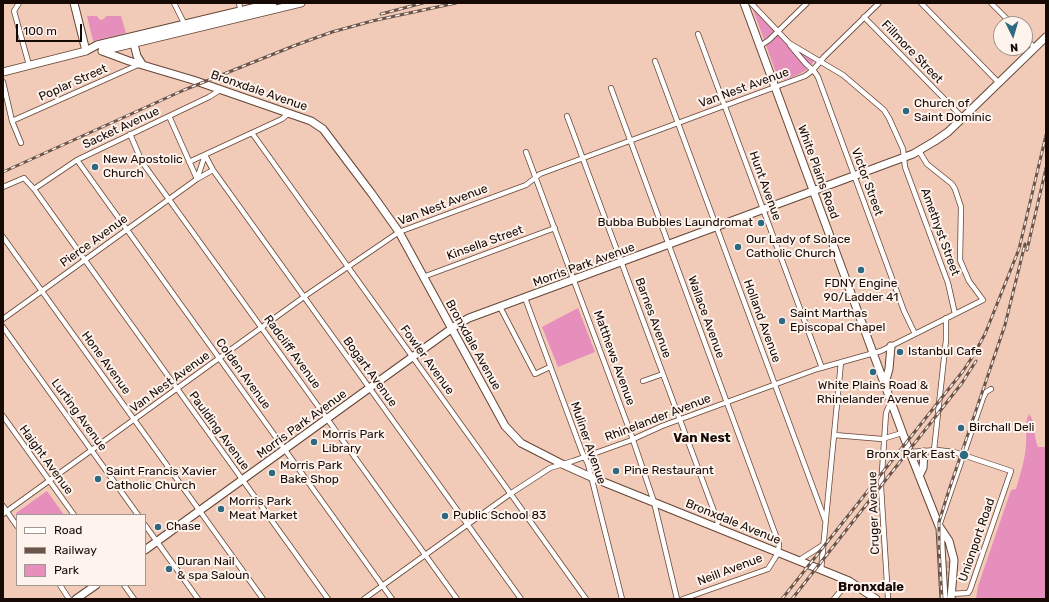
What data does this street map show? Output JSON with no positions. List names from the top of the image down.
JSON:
{
  "streets": {
    "main road": ["Bronxdale Avenue", "White Plains Road", "Morris Park Avenue"],
    "street": [
      "Fillmore Street",
      "Poplar Street",
      "Van Nest Avenue",
      "Sacket Avenue",
      "Victor Street",
      "Hunt Avenue",
      "Amethyst Street",
      "Pierce Avenue",
      "Kinsella Street",
      "Wallace Avenue",
      "Barnes Avenue",
      "Holland Avenue",
      "Radcliff Avenue",
      "Matthews Avenue",
      "Fowler Avenue",
      "Hone Avenue",
      "Bogart Avenue",
      "Colden Avenue",
      "Lurting Avenue",
      "Rhinelander Avenue",
      "Paulding Avenue",
      "Muliner Avenue",
      "Haight Avenue",
      "Cruger Avenue",
      "Unionport Road",
      "Neill Avenue"
    ]
  },
  "crossings": [
    ["Fillmore Street", "Van Nest Avenue"],
    ["Fillmore Street", "Morris Park Avenue"],
    ["Poplar Street", "Bronxdale Avenue"],
    ["Van Nest Avenue", "Bronxdale Avenue"],
    ["Van Nest Avenue", "White Plains Road"],
    ["Van Nest Avenue", "Victor Street"],
    ["Van Nest Avenue", "Hunt Avenue"],
    ["Van Nest Avenue", "Wallace Avenue"],
    ["Van Nest Avenue", "Barnes Avenue"],
    ["Van Nest Avenue", "Holland Avenue"],
    ["Van Nest Avenue", "Radcliff Avenue"],
    ["Van Nest Avenue", "Matthews Avenue"],
    ["Van Nest Avenue", "Fowler Avenue"],
    ["Van Nest Avenue", "Hone Avenue"],
    ["Van Nest Avenue", "Bogart Avenue"],
    ["Van Nest Avenue", "Colden Avenue"],
    ["Van Nest Avenue", "Lurting Avenue"],
    ["Van Nest Avenue", "Paulding Avenue"],
    ["Van Nest Avenue", "Haight Avenue"],
    ["Bronxdale Avenue", "Sacket Avenue"],
    ["Bronxdale Avenue", "Kinsella Street"],
    ["Bronxdale Avenue", "Morris Park Avenue"],
    ["Bronxdale Avenue", "Wallace Avenue"],
    ["Bronxdale Avenue", "Barnes Avenue"],
    ["Bronxdale Avenue", "Matthews Avenue"],
    ["Bronxdale Avenue", "Rhinelander Avenue"],
    ["Bronxdale Avenue", "Muliner Avenue"],
    ["Bronxdale Avenue", "Neill Avenue"],
    ["Sacket Avenue", "Radcliff Avenue"],
    ["Sacket Avenue", "Colden Avenue"],
    ["Sacket Avenue", "Paulding Avenue"],
    ["White Plains Road", "Morris Park Avenue"],
    ["White Plains Road", "Rhinelander Avenue"],
    ["White Plains Road", "Cruger Avenue"],
    ["White Plains Road", "Unionport Road"],
    ["Victor Street", "Morris Park Avenue"],
    ["Victor Street", "Rhinelander Avenue"],
    ["Hunt Avenue", "Morris Park Avenue"],
    ["Hunt Avenue", "Rhinelander Avenue"],
    ["Amethyst Street", "Morris Park Avenue"],
    ["Amethyst Street", "Rhinelander Avenue"],
    ["Pierce Avenue", "Radcliff Avenue"],
    ["Pierce Avenue", "Hone Avenue"],
    ["Pierce Avenue", "Bogart Avenue"],
    ["Pierce Avenue", "Colden Avenue"],
    ["Pierce Avenue", "Paulding Avenue"],
    ["Kinsella Street", "Matthews Avenue"],
    ["Morris Park Avenue", "Wallace Avenue"],
    ["Morris Park Avenue", "Barnes Avenue"],
    ["Morris Park Avenue", "Holland Avenue"],
    ["Morris Park Avenue", "Radcliff Avenue"],
    ["Morris Park Avenue", "Matthews Avenue"],
    ["Morris Park Avenue", "Fowler Avenue"],
    ["Morris Park Avenue", "Hone Avenue"],
    ["Morris Park Avenue", "Bogart Avenue"],
    ["Morris Park Avenue", "Colden Avenue"],
    ["Morris Park Avenue", "Rhinelander Avenue"],
    ["Morris Park Avenue", "Paulding Avenue"],
    ["Morris Park Avenue", "Muliner Avenue"],
    ["Wallace Avenue", "Rhinelander Avenue"],
    ["Wallace Avenue", "Neill Avenue"],
    ["Barnes Avenue", "Rhinelander Avenue"],
    ["Holland Avenue", "Rhinelander Avenue"],
    ["Radcliff Avenue", "Rhinelander Avenue"],
    ["Matthews Avenue", "Rhinelander Avenue"],
    ["Fowler Avenue", "Rhinelander Avenue"],
    ["Bogart Avenue", "Rhinelander Avenue"],
    ["Colden Avenue", "Rhinelander Avenue"],
    ["Rhinelander Avenue", "Muliner Avenue"]
  ],
  "districts": ["Van Nest", "Bronxdale"],
  "places": [
    "Church of Saint Dominic",
    "New Apostolic Church",
    "Bubba Bubbles Laundromat",
    "Our Lady of Solace Catholic Church",
    "FDNY Engine 90/Ladder 41",
    "Saint Marthas Episcopal Chapel",
    "Istanbul Cafe",
    "White Plains Road & Rhinelander Avenue",
    "Birchall Deli",
    "Morris Park Library",
    "Bronx Park East",
    "Pine Restaurant",
    "Morris Park Bake Shop",
    "Saint Francis Xavier Catholic Church",
    "Morris Park Meat Market",
    "Public School 83",
    "Chase",
    "Duran Nail & spa Saloun"
  ],
  "legend": ["Road", "Railway", "Park"],
  "scale_bar": "100 m",
  "north": "bottom"
}
